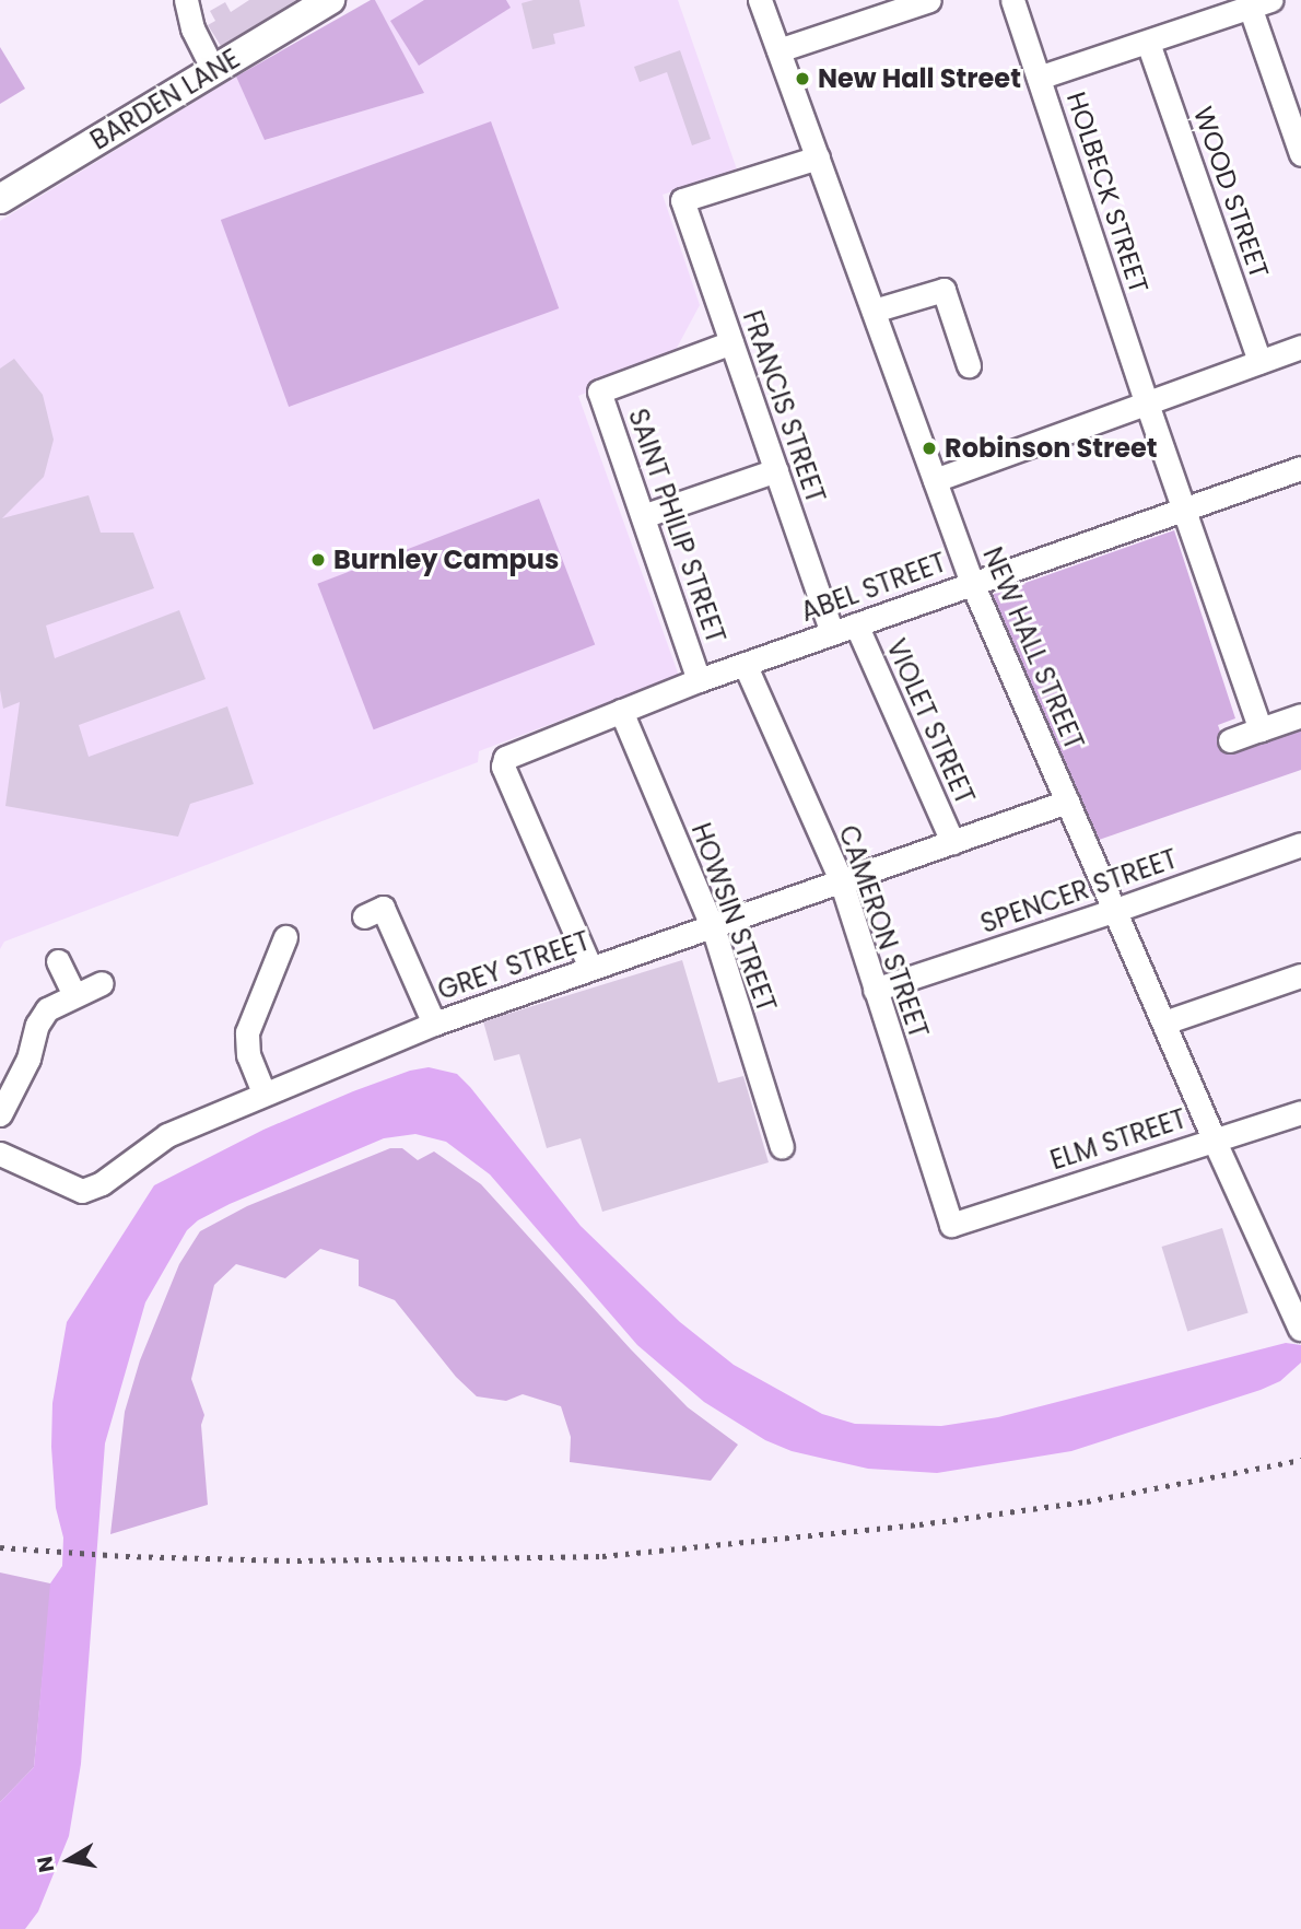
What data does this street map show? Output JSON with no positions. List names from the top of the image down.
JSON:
{
  "streets": {
    "street": [
      "BARDEN LANE",
      "HOLBECK STREET",
      "WOOD STREET",
      "FRANCIS STREET",
      "SAINT PHILIP STREET",
      "ABEL STREET",
      "NEW HALL STREET",
      "VIOLET STREET",
      "SPENCER STREET",
      "HOWSIN STREET",
      "CAMERON STREET",
      "GREY STREET",
      "ELM STREET"
    ]
  },
  "crossings": [
    ["HOLBECK STREET", "ABEL STREET"],
    ["FRANCIS STREET", "SAINT PHILIP STREET"],
    ["FRANCIS STREET", "ABEL STREET"],
    ["FRANCIS STREET", "NEW HALL STREET"],
    ["SAINT PHILIP STREET", "ABEL STREET"],
    ["ABEL STREET", "NEW HALL STREET"],
    ["ABEL STREET", "VIOLET STREET"],
    ["ABEL STREET", "HOWSIN STREET"],
    ["ABEL STREET", "CAMERON STREET"],
    ["ABEL STREET", "GREY STREET"],
    ["NEW HALL STREET", "SPENCER STREET"],
    ["NEW HALL STREET", "GREY STREET"],
    ["NEW HALL STREET", "ELM STREET"],
    ["VIOLET STREET", "GREY STREET"],
    ["SPENCER STREET", "CAMERON STREET"],
    ["HOWSIN STREET", "GREY STREET"],
    ["CAMERON STREET", "GREY STREET"],
    ["CAMERON STREET", "ELM STREET"]
  ],
  "places": ["New Hall Street", "Robinson Street", "Burnley Campus"],
  "north": "left"
}
